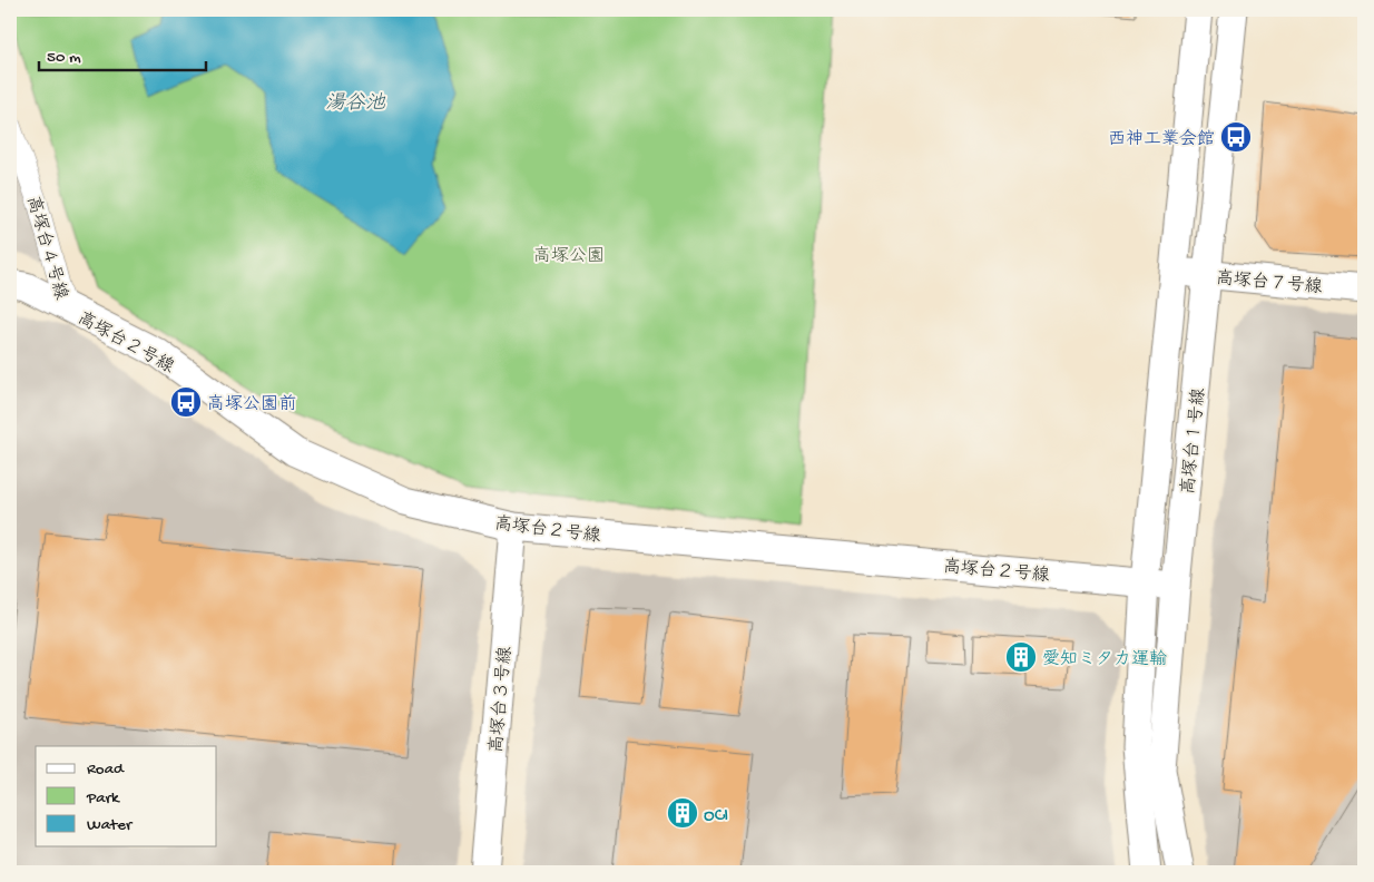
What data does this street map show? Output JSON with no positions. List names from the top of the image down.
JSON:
{
  "streets": {
    "street": [
      "高塚台４号線",
      "高塚台７号線",
      "高塚台２号線",
      "高塚台１号線",
      "高塚台３号線"
    ]
  },
  "crossings": [
    ["高塚台４号線", "高塚台２号線"],
    ["高塚台７号線", "高塚台１号線"],
    ["高塚台２号線", "高塚台１号線"],
    ["高塚台２号線", "高塚台３号線"]
  ],
  "water": ["湯谷池"],
  "parks": ["高塚公園"],
  "places": {
    "bus stop": ["西神工業会館", "高塚公園前"],
    "building": ["愛知ミタカ運輸", "OCI"]
  },
  "legend": ["Road", "Park", "Water"],
  "scale_bar": "50 m"
}
